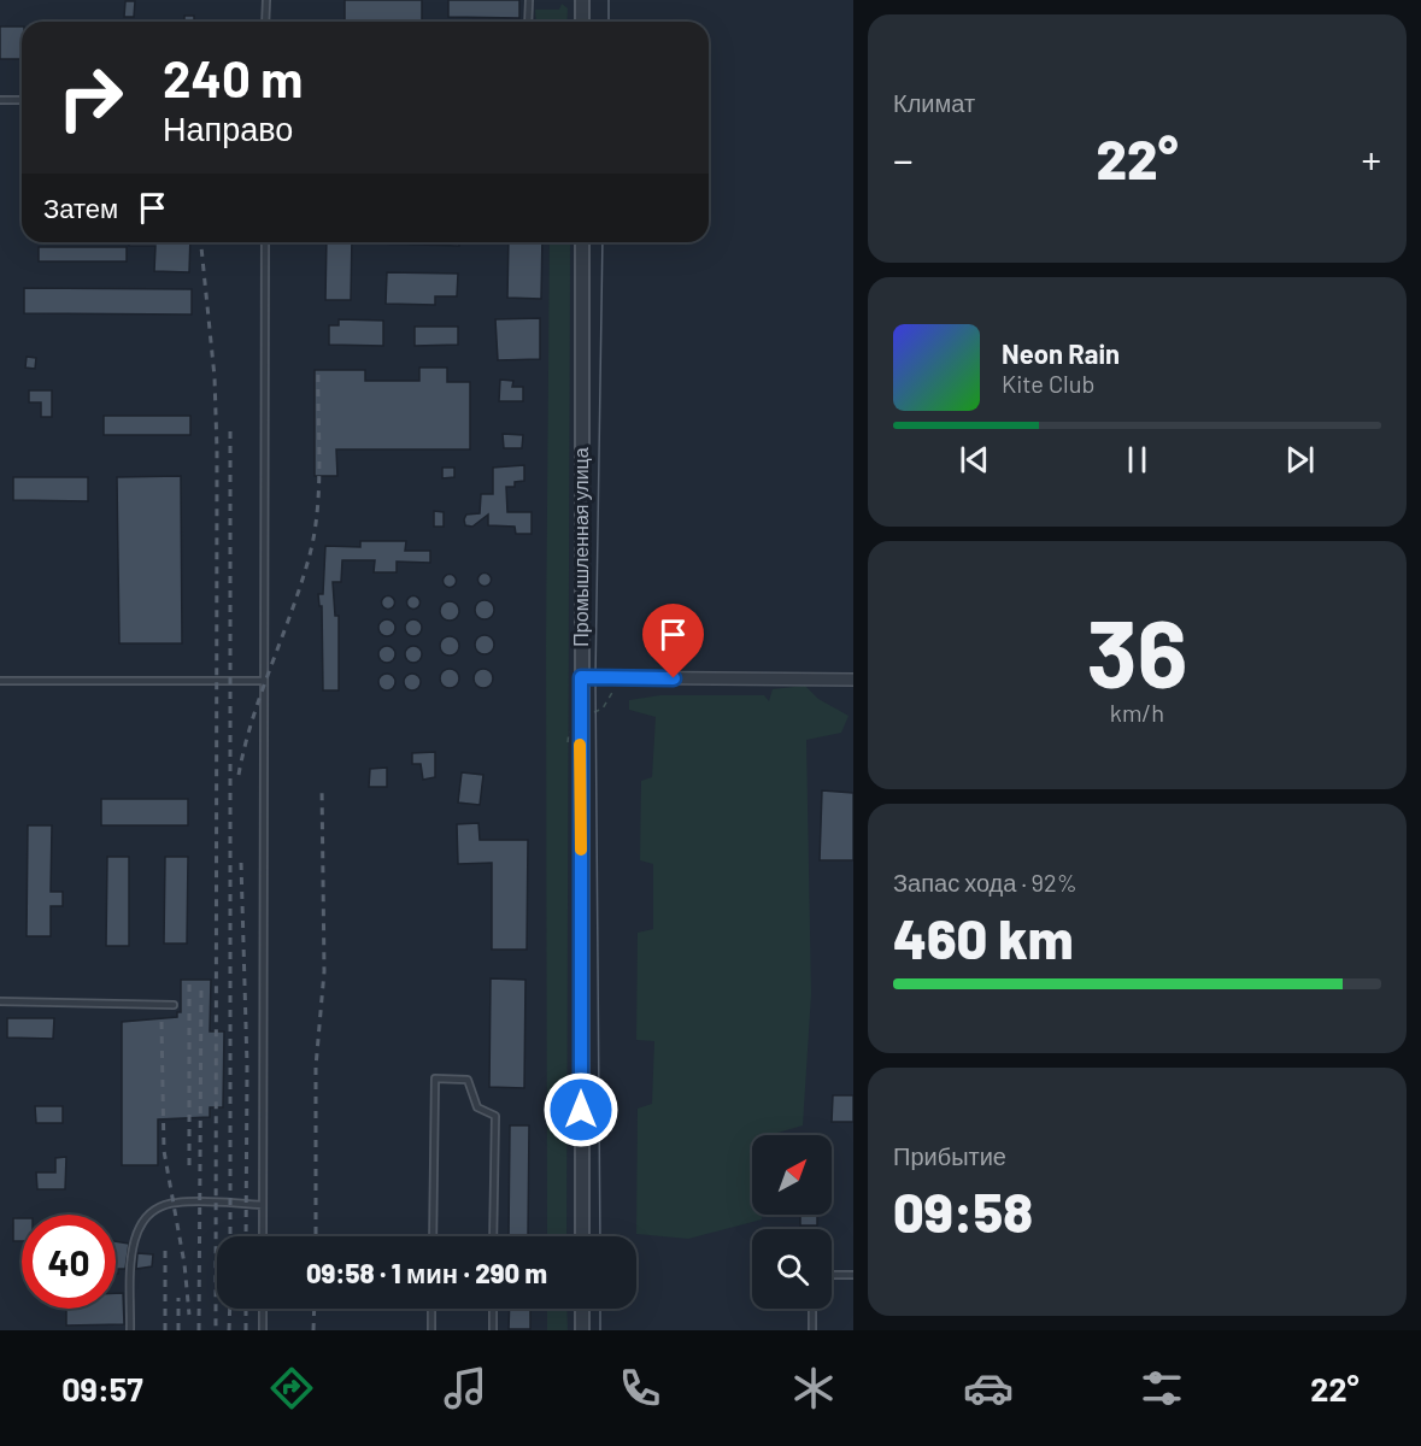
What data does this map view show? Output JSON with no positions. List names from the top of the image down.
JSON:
{
  "streets": {
    "street": ["Промышленная улица"]
  },
  "north": "top right",
  "page": {
    "tile": [
      "Климат",
      ["36", "km/h"],
      ["Запас хода · 92%", "460 km"],
      ["Прибытие", "09:58"]
    ],
    "turn": ["240 m", "Направо"],
    "heat": ["−", "22°", "+"],
    "then": "Затем",
    "song": ["Neon Rain", "Kite Club"],
    "limit": "40",
    "trip": "09:58 · 1 мин · 290 m",
    "tabs": ["09:57", "22°"]
  }
}
